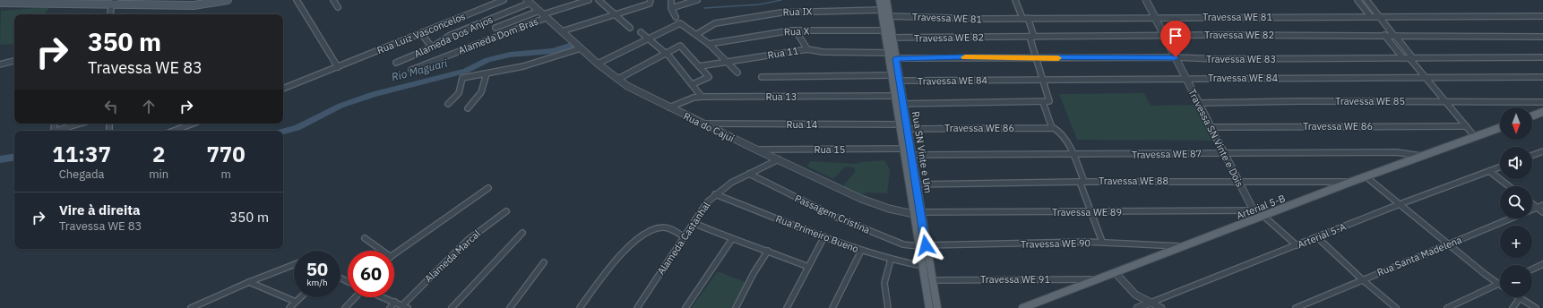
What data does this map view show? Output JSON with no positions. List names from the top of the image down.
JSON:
{
  "streets": {
    "main road": ["Rua SN Vinte e Um", "Arterial 5-B"],
    "street": [
      "Rua IX",
      "Travessa WE 81",
      "Rua X",
      "Rua Luiz Vasconcelos",
      "Travessa WE 82",
      "Alameda Dom Bras",
      "Alameda Dos Anjos",
      "Rua 11",
      "Travessa WE 83",
      "Travessa WE 84",
      "Rua 13",
      "Travessa WE 85",
      "Rua 14",
      "Travessa WE 86",
      "Rua do Cajuí",
      "Travessa SN Vinte e Dois",
      "Rua 15",
      "Travessa WE 87",
      "Travessa WE 88",
      "Travessa WE 89",
      "Passagem Cristina",
      "Rua Primeiro Bueno",
      "Arterial 5-A",
      "Alameda Castanhal",
      "Travessa WE 90",
      "Alameda Marcal",
      "Rua Santa Madelena",
      "Travessa WE 91"
    ]
  },
  "crossings": [
    ["Rua IX", "Rua SN Vinte e Um"],
    ["Travessa WE 81", "Travessa SN Vinte e Dois"],
    ["Travessa WE 81", "Rua SN Vinte e Um"],
    ["Rua X", "Rua SN Vinte e Um"],
    ["Travessa WE 82", "Travessa SN Vinte e Dois"],
    ["Travessa WE 82", "Rua SN Vinte e Um"],
    ["Alameda Dom Bras", "Rua do Cajuí"],
    ["Alameda Dos Anjos", "Rua do Cajuí"],
    ["Rua 11", "Rua SN Vinte e Um"],
    ["Travessa WE 83", "Travessa SN Vinte e Dois"],
    ["Travessa WE 83", "Rua SN Vinte e Um"],
    ["Travessa WE 84", "Travessa SN Vinte e Dois"],
    ["Travessa WE 84", "Rua SN Vinte e Um"],
    ["Rua 13", "Rua do Cajuí"],
    ["Rua 13", "Rua SN Vinte e Um"],
    ["Travessa WE 85", "Travessa SN Vinte e Dois"],
    ["Rua 14", "Rua do Cajuí"],
    ["Rua 14", "Rua SN Vinte e Um"],
    ["Travessa WE 86", "Travessa SN Vinte e Dois"],
    ["Travessa WE 86", "Rua SN Vinte e Um"],
    ["Rua do Cajuí", "Rua 15"],
    ["Rua do Cajuí", "Rua SN Vinte e Um"],
    ["Rua do Cajuí", "Travessa WE 89"],
    ["Rua do Cajuí", "Alameda Castanhal"],
    ["Travessa SN Vinte e Dois", "Travessa WE 87"],
    ["Travessa SN Vinte e Dois", "Travessa WE 88"],
    ["Travessa SN Vinte e Dois", "Arterial 5-B"],
    ["Travessa SN Vinte e Dois", "Travessa WE 89"],
    ["Rua 15", "Rua SN Vinte e Um"],
    ["Rua SN Vinte e Um", "Travessa WE 87"],
    ["Rua SN Vinte e Um", "Travessa WE 88"],
    ["Rua SN Vinte e Um", "Travessa WE 89"],
    ["Rua SN Vinte e Um", "Passagem Cristina"],
    ["Rua SN Vinte e Um", "Rua Primeiro Bueno"],
    ["Rua SN Vinte e Um", "Travessa WE 90"],
    ["Rua SN Vinte e Um", "Travessa WE 91"],
    ["Travessa WE 87", "Arterial 5-B"],
    ["Travessa WE 88", "Arterial 5-B"],
    ["Arterial 5-B", "Travessa WE 90"],
    ["Arterial 5-B", "Travessa WE 91"],
    ["Passagem Cristina", "Alameda Castanhal"],
    ["Passagem Cristina", "Travessa WE 90"],
    ["Rua Primeiro Bueno", "Alameda Castanhal"]
  ],
  "water": ["Rio Maguari"],
  "north": "bottom",
  "page": {
    "turn": ["350 m", "Travessa WE 83"],
    "map_buttons": ["+", "−"],
    "eta": [
      "11:37",
      "Chegada",
      "2",
      "min",
      "770",
      "m"
    ],
    "list": [
      {
        "name": "Vire à direita",
        "note": "Travessa WE 83",
        "value": "350 m"
      }
    ],
    "speed": "50 km/h",
    "limit": "60"
  }
}
